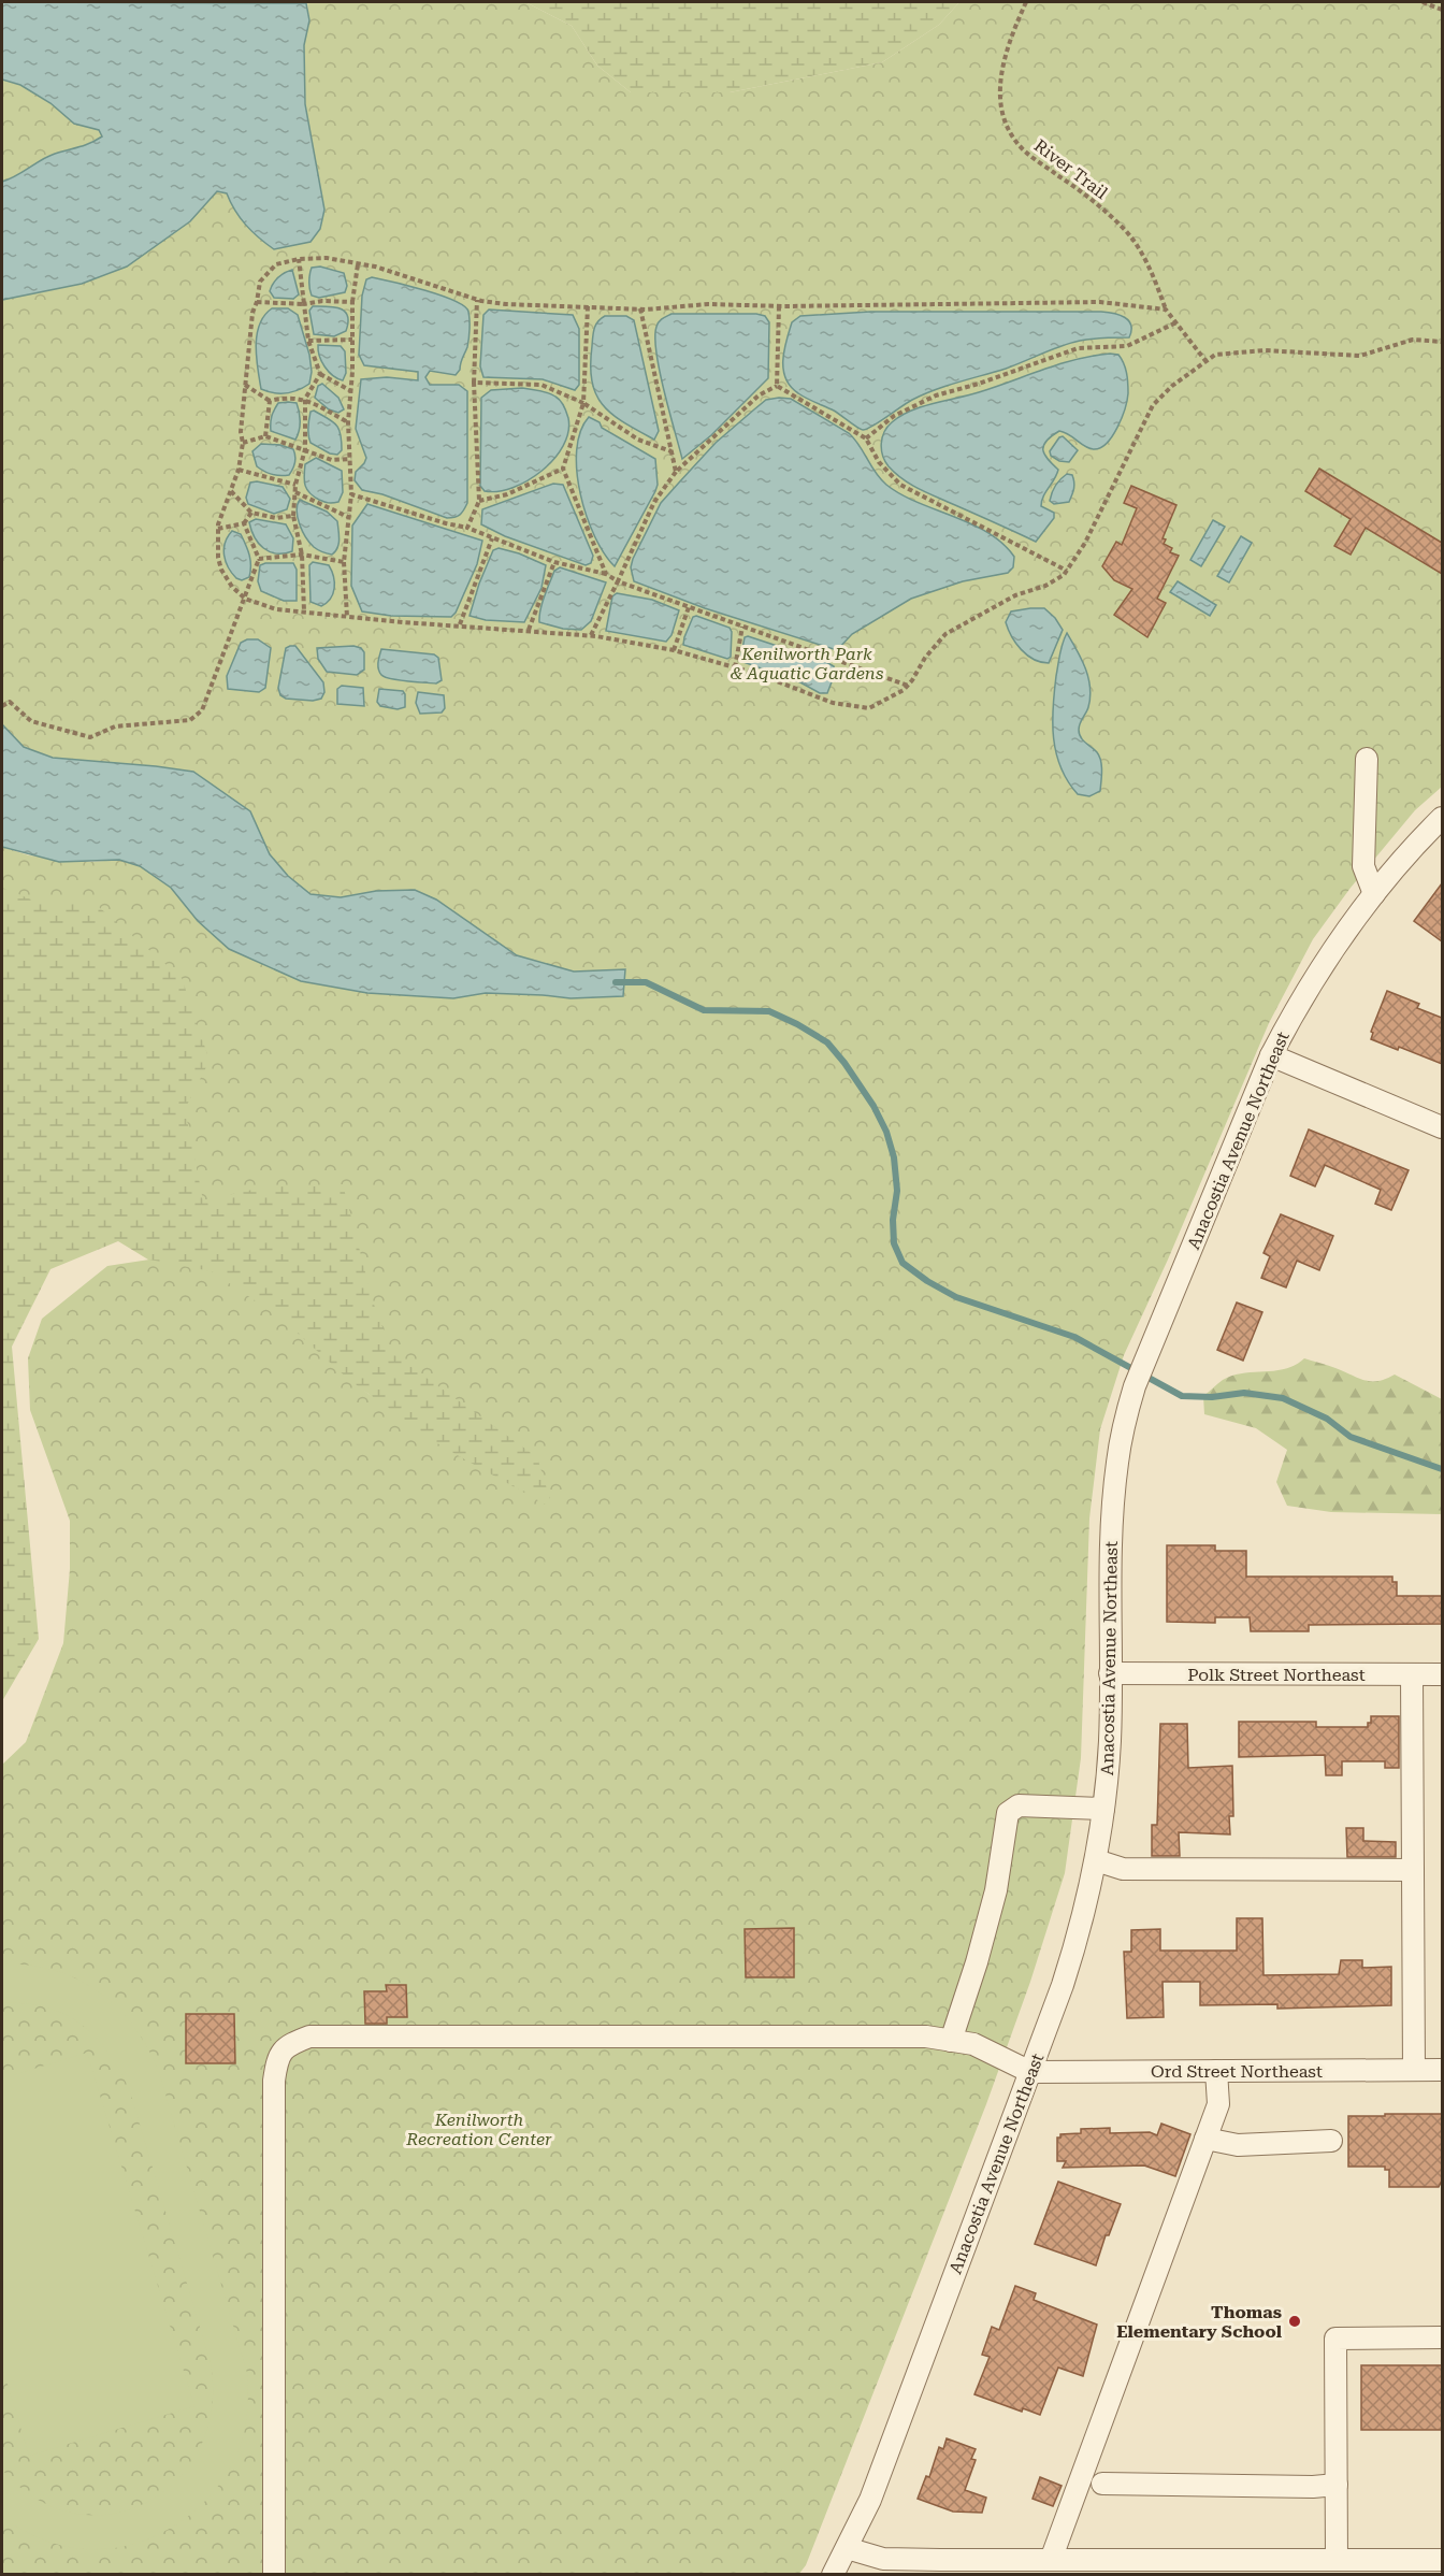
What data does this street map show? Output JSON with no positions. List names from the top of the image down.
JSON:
{
  "streets": {
    "street": ["Anacostia Avenue Northeast", "Polk Street Northeast", "Ord Street Northeast"],
    "path": ["River Trail"]
  },
  "crossings": [
    ["Anacostia Avenue Northeast", "Polk Street Northeast"],
    ["Anacostia Avenue Northeast", "Ord Street Northeast"]
  ],
  "parks": ["Kenilworth Park & Aquatic Gardens", "Kenilworth Recreation Center"],
  "places": ["Thomas Elementary School"]
}
